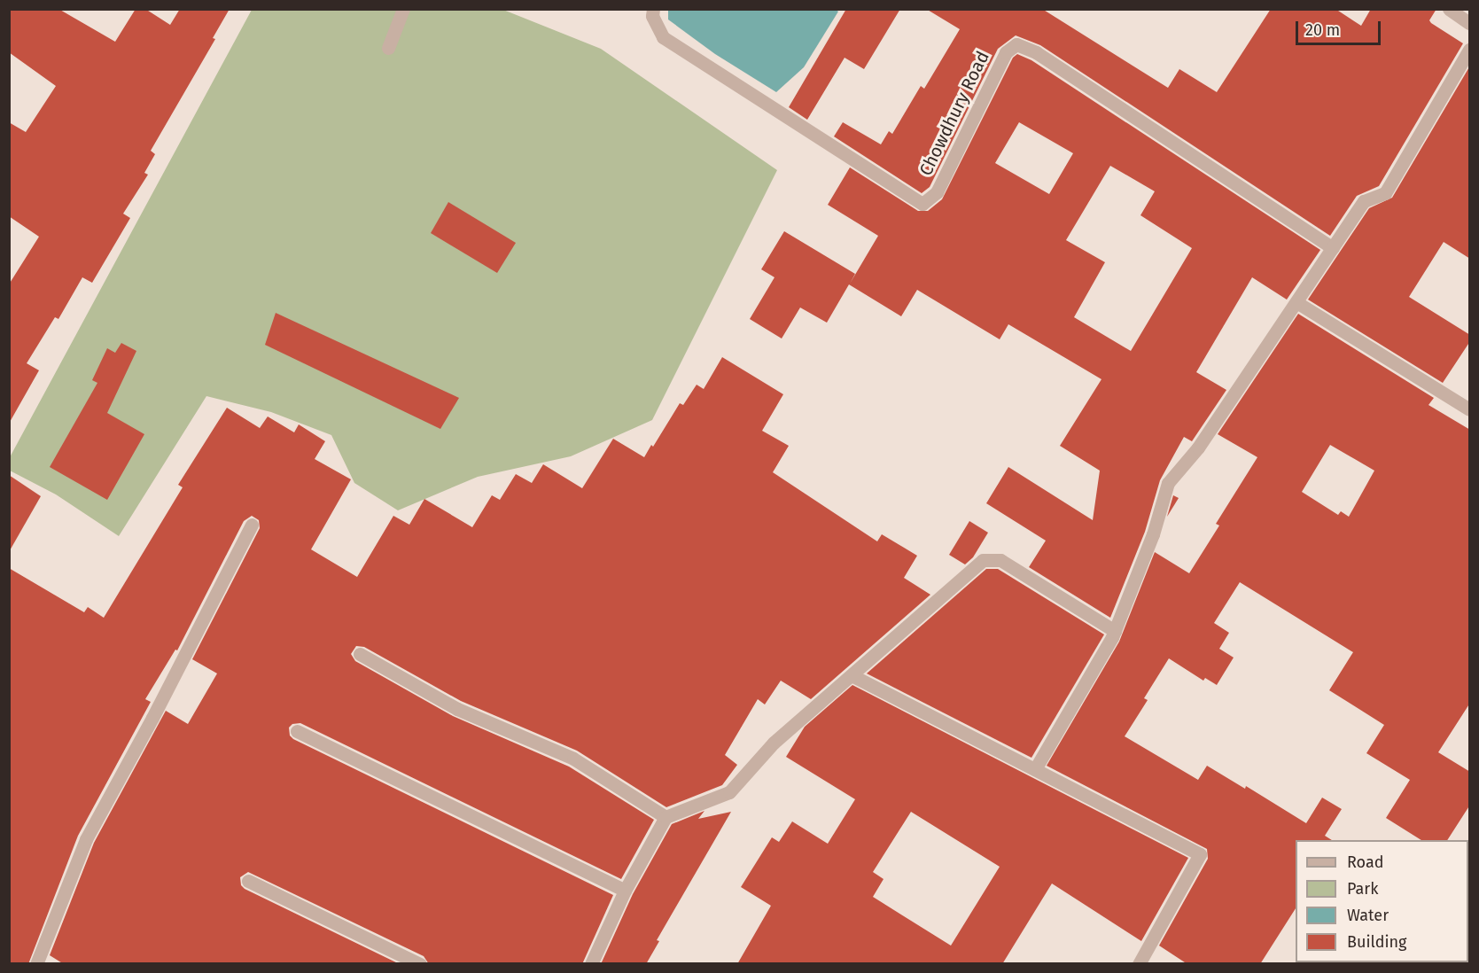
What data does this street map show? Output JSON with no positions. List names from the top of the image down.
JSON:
{
  "streets": {
    "street": ["Chowdhury Road"]
  },
  "legend": [
    "Road",
    "Park",
    "Water",
    "Building"
  ],
  "scale_bar": "20 m"
}
